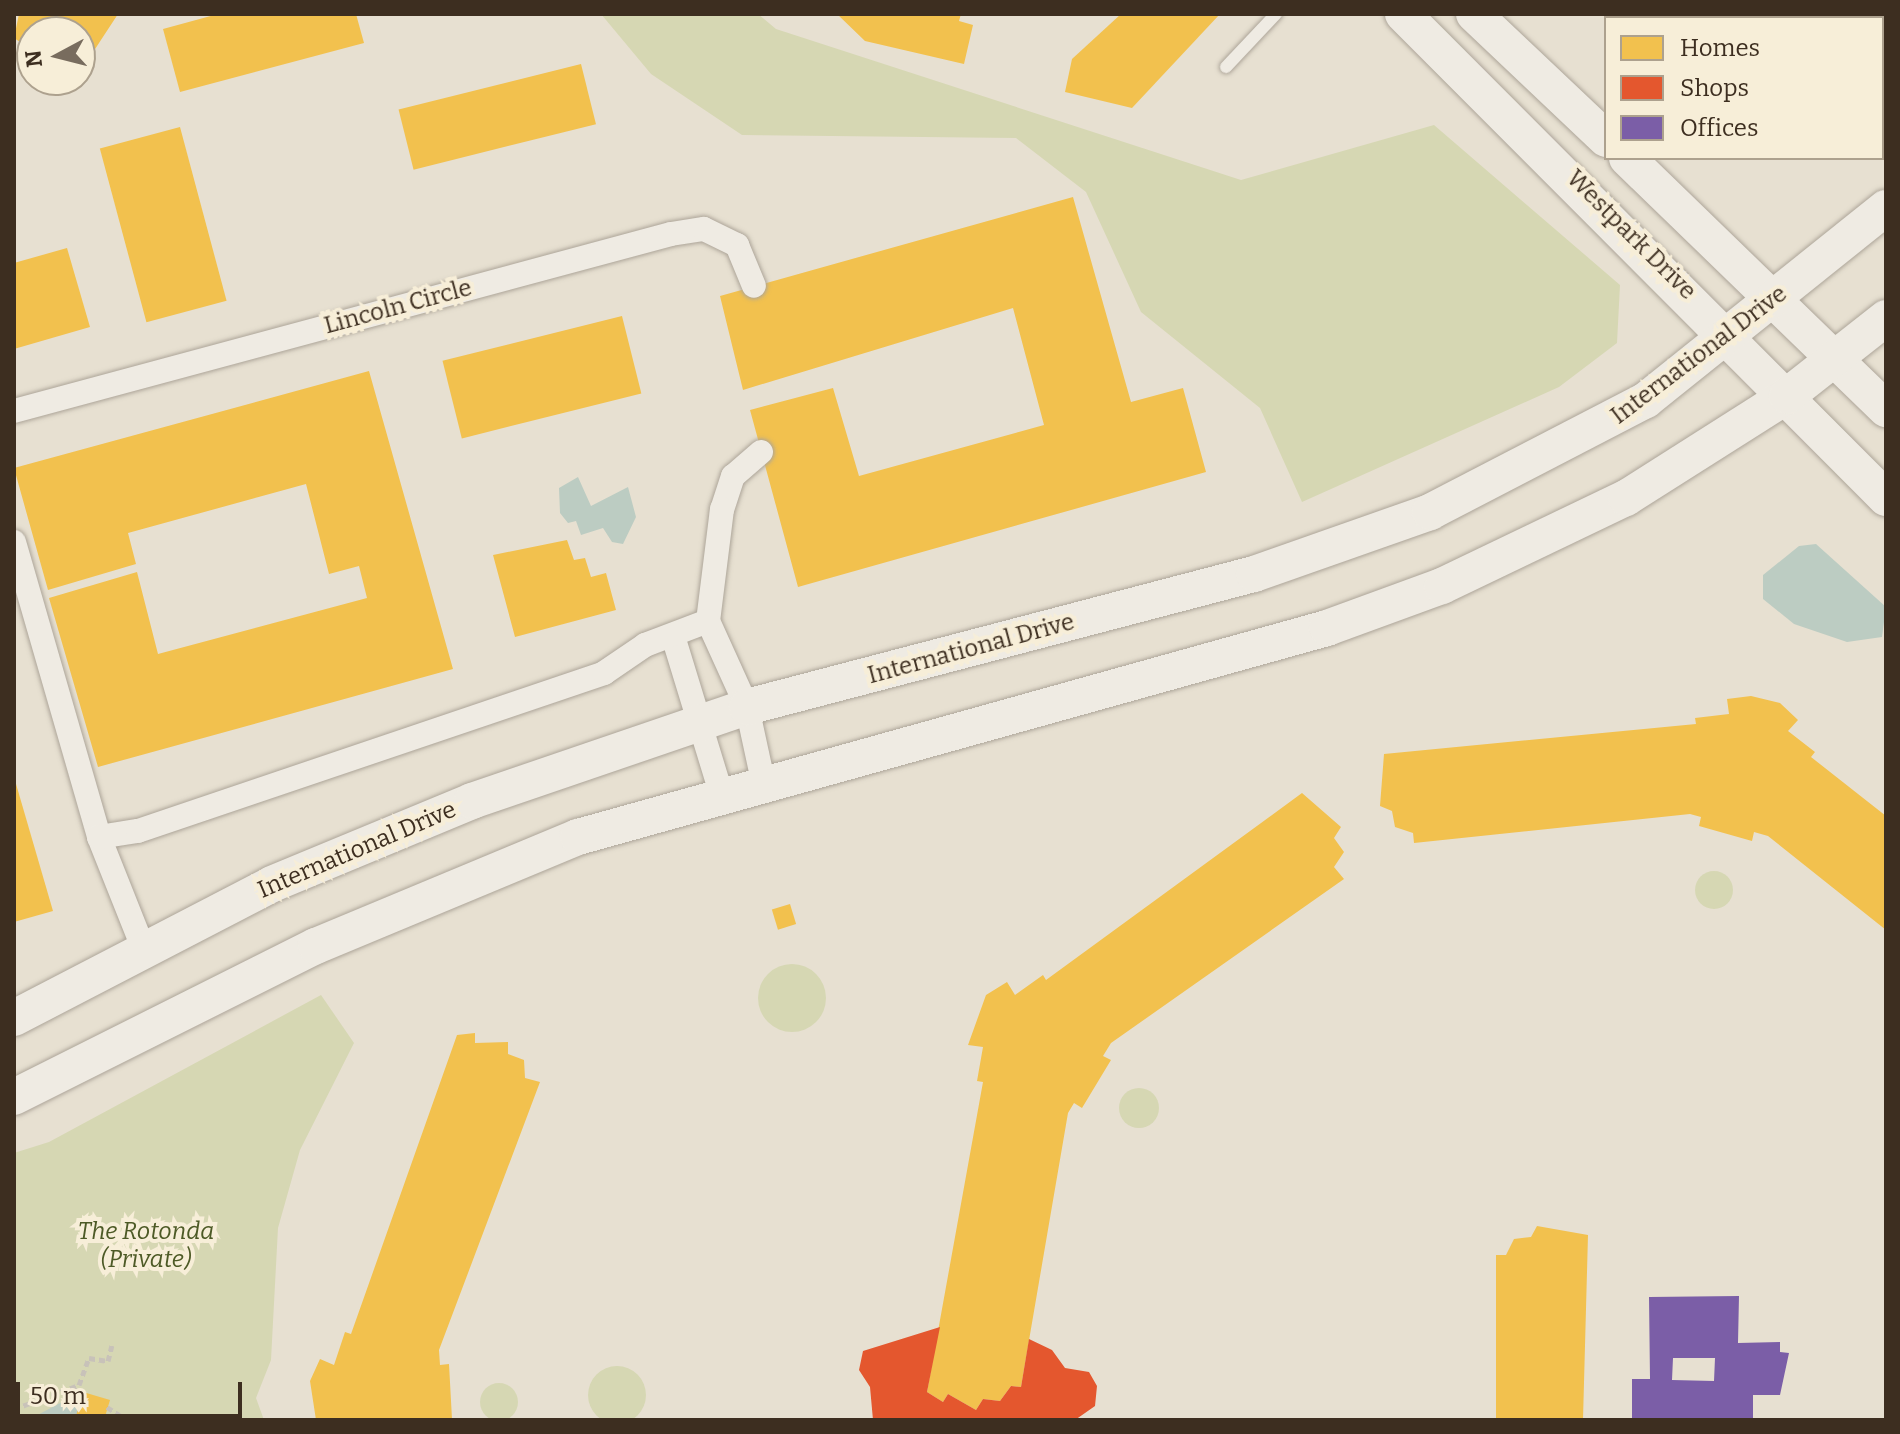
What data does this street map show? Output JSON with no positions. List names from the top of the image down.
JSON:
{
  "streets": {
    "main road": ["Westpark Drive", "International Drive"],
    "street": ["Lincoln Circle"]
  },
  "crossings": [
    ["Westpark Drive", "International Drive"]
  ],
  "parks": ["The Rotonda (Private)"],
  "legend": ["Homes", "Shops", "Offices"],
  "scale_bar": "50 m",
  "north": "left"
}
